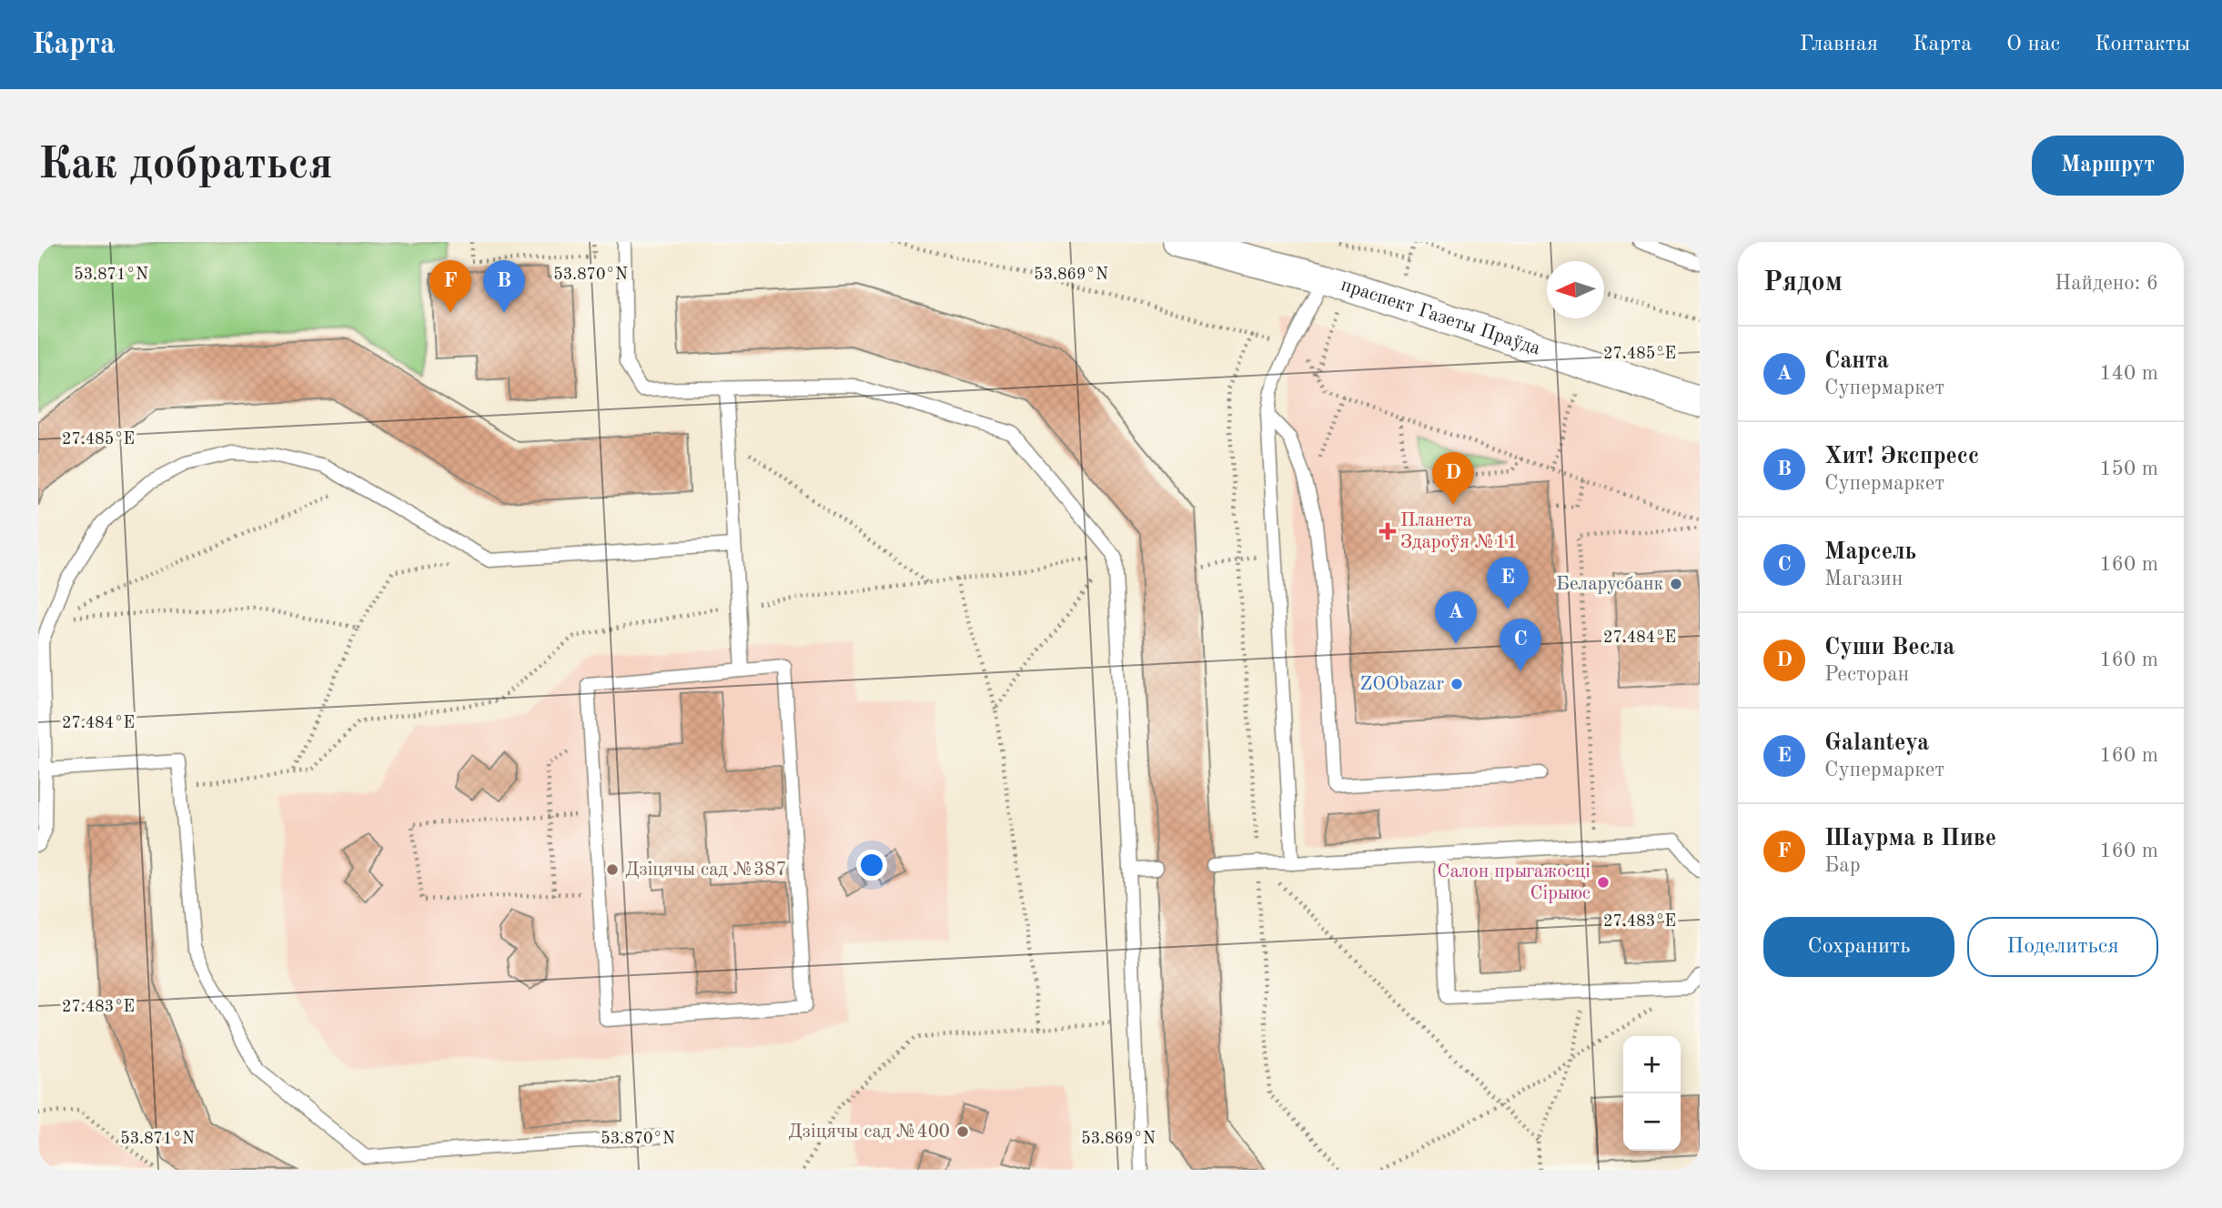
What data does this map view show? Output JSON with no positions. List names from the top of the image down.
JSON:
{
  "streets": {
    "street": ["праспект Газеты Праўда"]
  },
  "places": {
    "health": ["Планета Здароўя №11"],
    "other": [
      "Беларусбанк",
      "ZOObazar",
      "Дзіцячы сад №387",
      "Салон прыгажосці Сірыюс",
      "Дзіцячы сад №400"
    ]
  },
  "north": "left",
  "page": {
    "header": "Карта",
    "nav": [
      "Главная",
      "Карта",
      "О нас",
      "Контакты"
    ],
    "buttons": [
      "Маршрут",
      ["Сохранить", "Поделиться"]
    ],
    "title": "Как добраться",
    "heading": ["Рядом", "Найдено: 6"],
    "pins": [
      "B",
      "F",
      "D",
      "E",
      "A",
      "C"
    ],
    "list": [
      {
        "mark": "A",
        "name": "Санта",
        "note": "Супермаркет",
        "value": "140 m"
      },
      {
        "mark": "B",
        "name": "Хит! Экспресс",
        "note": "Супермаркет",
        "value": "150 m"
      },
      {
        "mark": "C",
        "name": "Марсель",
        "note": "Магазин",
        "value": "160 m"
      },
      {
        "mark": "D",
        "name": "Суши Весла",
        "note": "Ресторан",
        "value": "160 m"
      },
      {
        "mark": "E",
        "name": "Galanteya",
        "note": "Супермаркет",
        "value": "160 m"
      },
      {
        "mark": "F",
        "name": "Шаурма в Пиве",
        "note": "Бар",
        "value": "160 m"
      }
    ],
    "map_buttons": ["+", "−"]
  },
  "coordinates": [
    "53.871°N",
    "53.870°N",
    "53.869°N",
    "27.485°E",
    "27.484°E",
    "27.483°E"
  ]
}
